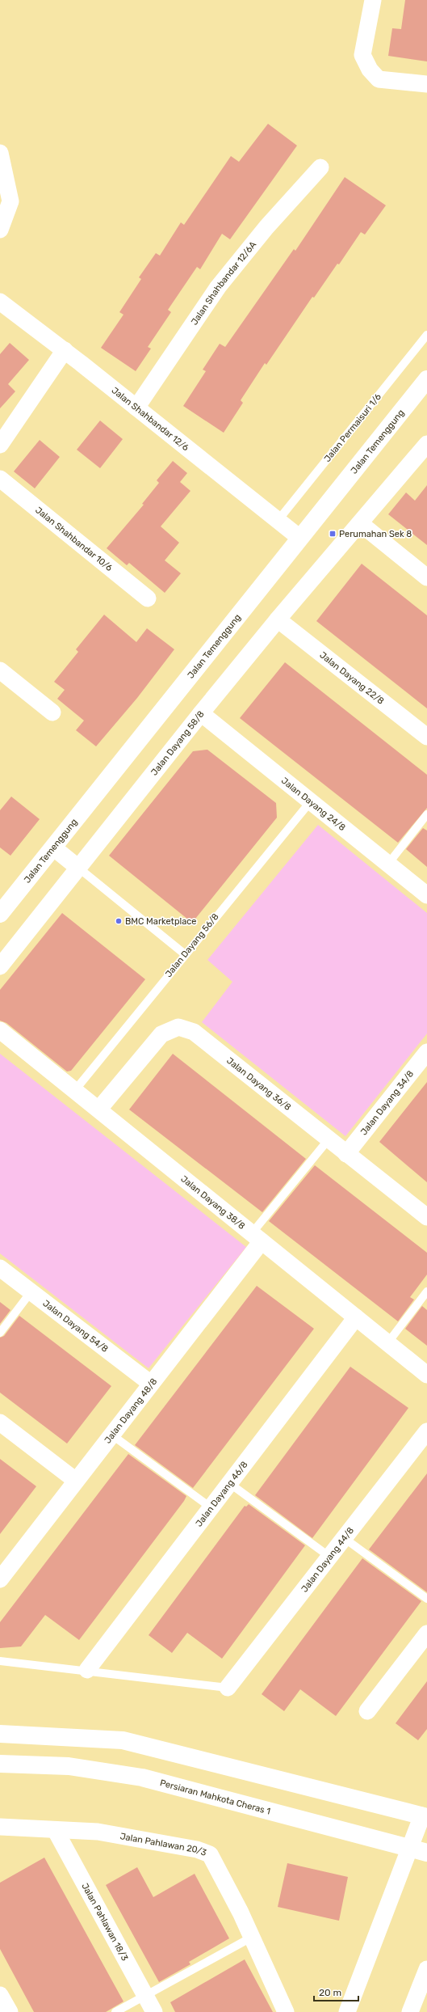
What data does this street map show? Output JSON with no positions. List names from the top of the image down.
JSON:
{
  "streets": {
    "main road": ["Jalan Temenggung", "Persiaran Mahkota Cheras 1"],
    "street": [
      "Jalan Shahbandar 12/6A",
      "Jalan Shahbandar 12/6",
      "Jalan Shahbandar 10/6",
      "Jalan Dayang 22/8",
      "Jalan Dayang 58/8",
      "Jalan Dayang 24/8",
      "Jalan Dayang 36/8",
      "Jalan Dayang 34/8",
      "Jalan Dayang 38/8",
      "Jalan Dayang 54/8",
      "Jalan Dayang 48/8",
      "Jalan Dayang 46/8",
      "Jalan Dayang 44/8",
      "Jalan Pahlawan 20/3",
      "Jalan Pahlawan 18/3"
    ],
    "lane": ["Jalan Permaisuri 1/6", "Jalan Dayang 56/8"]
  },
  "crossings": [
    ["Jalan Shahbandar 12/6A", "Jalan Shahbandar 12/6"],
    ["Jalan Shahbandar 12/6", "Jalan Permaisuri 1/6"],
    ["Jalan Shahbandar 12/6", "Jalan Temenggung"],
    ["Jalan Dayang 22/8", "Jalan Dayang 58/8"],
    ["Jalan Dayang 58/8", "Jalan Dayang 24/8"],
    ["Jalan Dayang 24/8", "Jalan Dayang 56/8"],
    ["Jalan Dayang 56/8", "Jalan Dayang 38/8"],
    ["Jalan Dayang 36/8", "Jalan Dayang 34/8"],
    ["Jalan Dayang 36/8", "Jalan Dayang 38/8"],
    ["Jalan Dayang 38/8", "Jalan Dayang 48/8"],
    ["Jalan Dayang 38/8", "Jalan Dayang 46/8"],
    ["Jalan Dayang 54/8", "Jalan Dayang 48/8"],
    ["Jalan Pahlawan 20/3", "Jalan Pahlawan 18/3"]
  ],
  "places": {
    "transit": ["Perumahan Sek 8"],
    "other": ["BMC Marketplace"]
  },
  "scale_bar": "20 m"
}
